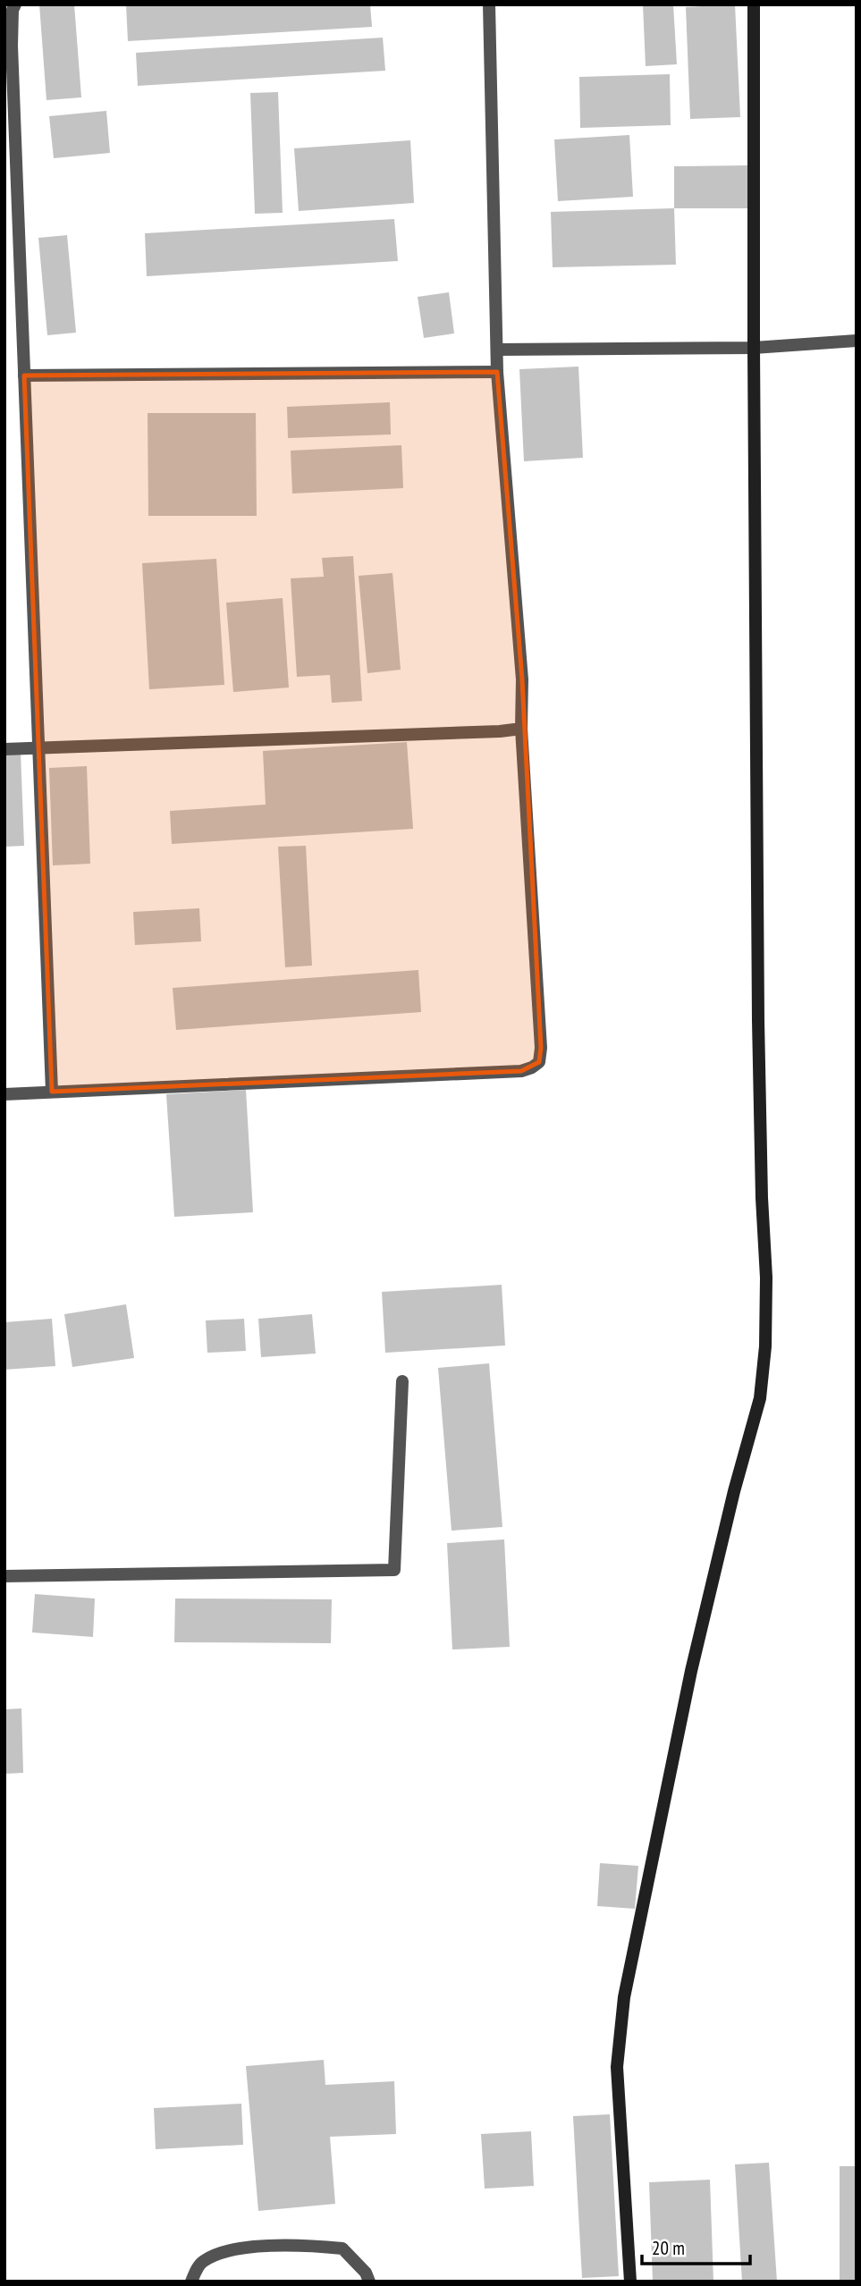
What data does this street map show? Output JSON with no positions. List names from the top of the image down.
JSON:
{
  "scale_bar": "20 m"
}
